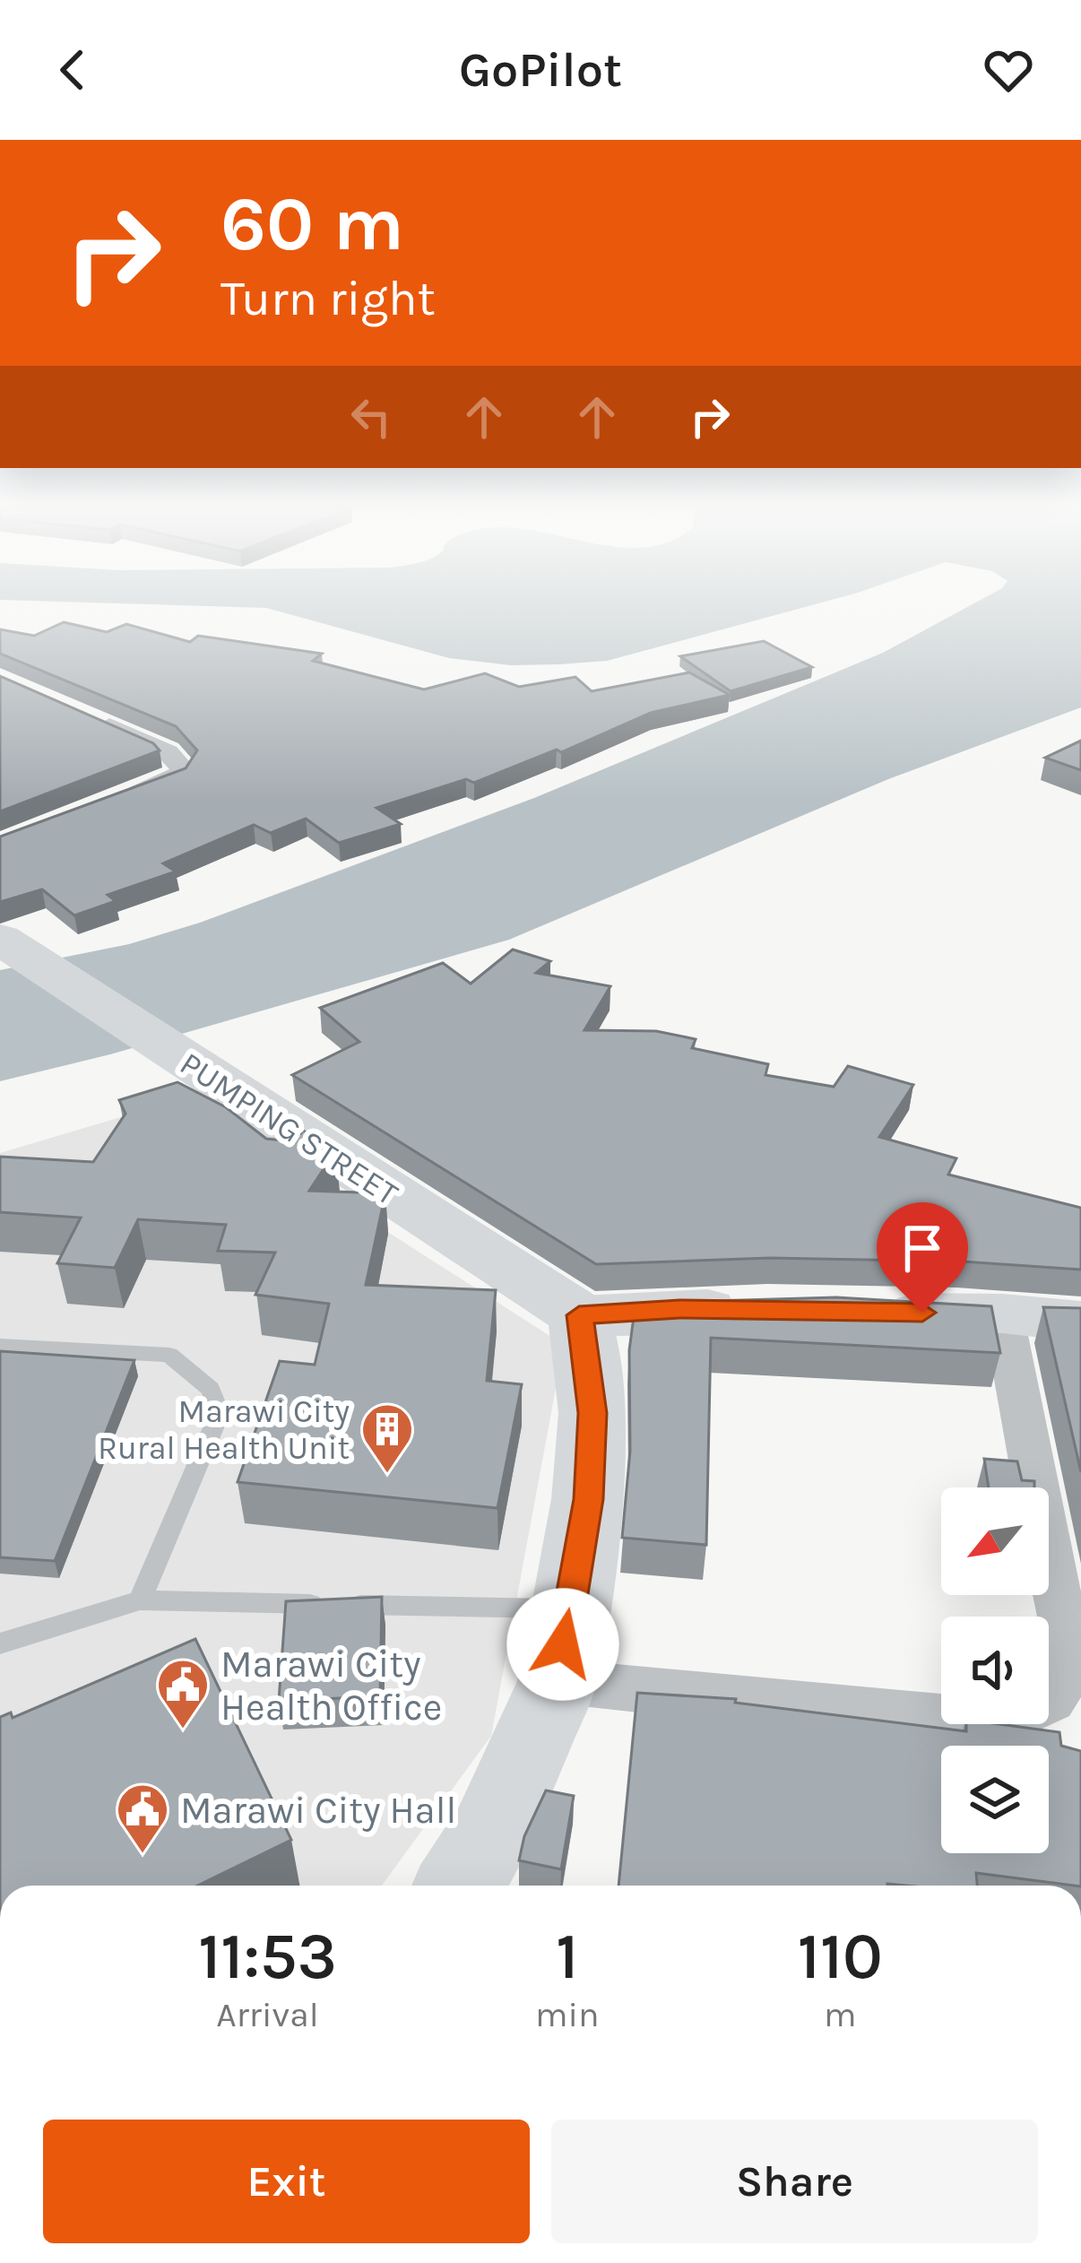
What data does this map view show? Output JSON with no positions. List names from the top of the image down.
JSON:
{
  "streets": {
    "main road": ["PUMPING STREET"]
  },
  "places": {
    "building": ["Marawi City Rural Health Unit"],
    "public building": ["Marawi City Health Office", "Marawi City Hall"]
  },
  "north": "bottom left",
  "page": {
    "header": "GoPilot",
    "turn": ["60 m", "Turn right"],
    "eta": [
      "11:53",
      "Arrival",
      "1",
      "min",
      "110",
      "m"
    ],
    "buttons": ["Exit", "Share"]
  }
}
